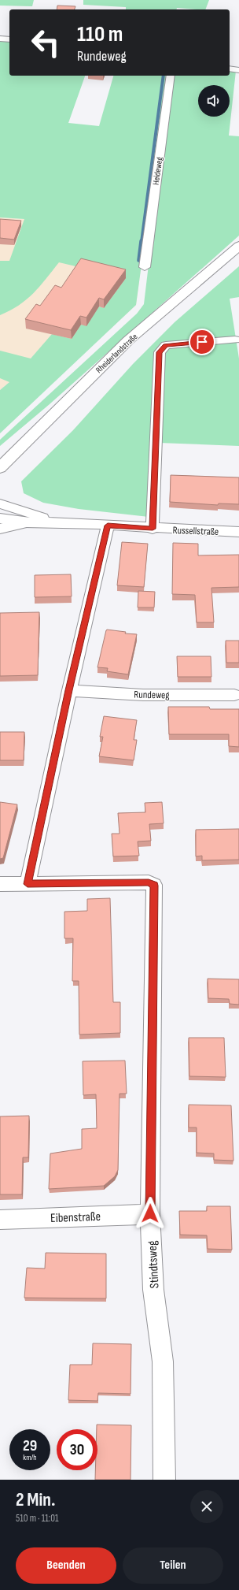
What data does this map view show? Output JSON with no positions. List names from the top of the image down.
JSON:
{
  "streets": {
    "main road": ["Rheiderlandstraße"],
    "street": [
      "Heideweg",
      "Russellstraße",
      "Rundeweg",
      "Eibenstraße",
      "Stindtsweg"
    ]
  },
  "crossings": [
    ["Eibenstraße", "Stindtsweg"]
  ],
  "page": {
    "turn": ["110 m", "Rundeweg"],
    "speed": "29 km/h",
    "limit": "30",
    "heading": ["2 Min.", "510 m · 11:01"],
    "buttons": ["Beenden", "Teilen"]
  }
}
